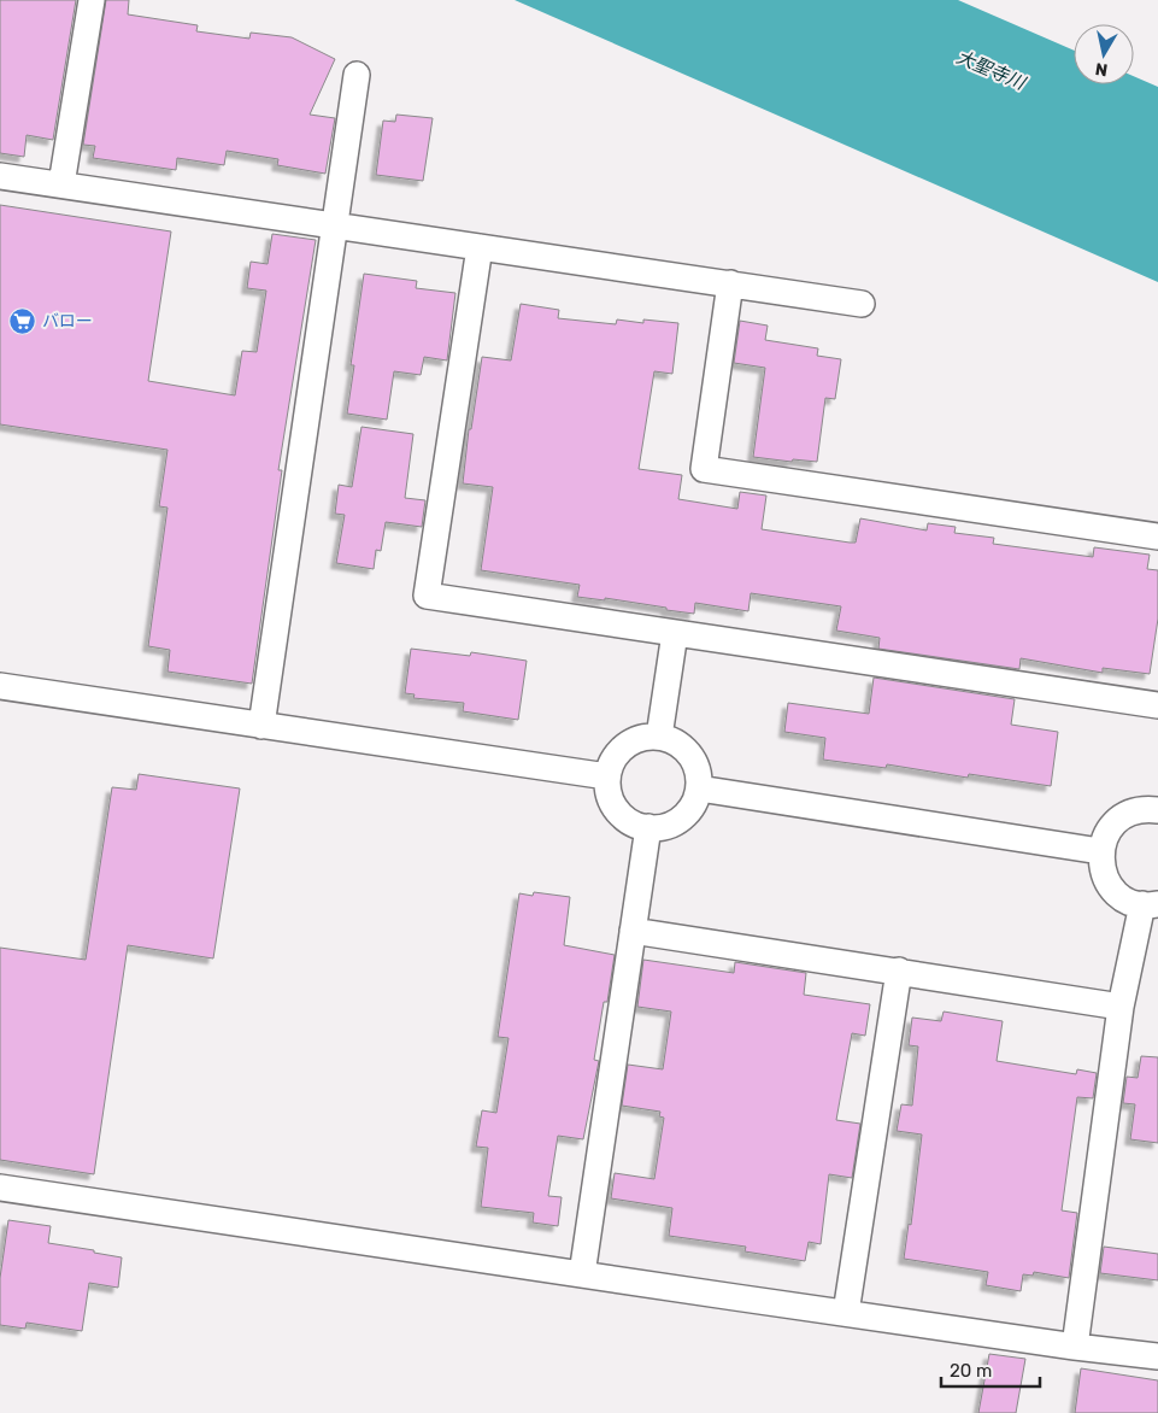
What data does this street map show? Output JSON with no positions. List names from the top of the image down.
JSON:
{
  "water": ["大聖寺川"],
  "places": {
    "supermarket": ["バロー"]
  },
  "scale_bar": "20 m",
  "north": "bottom"
}
